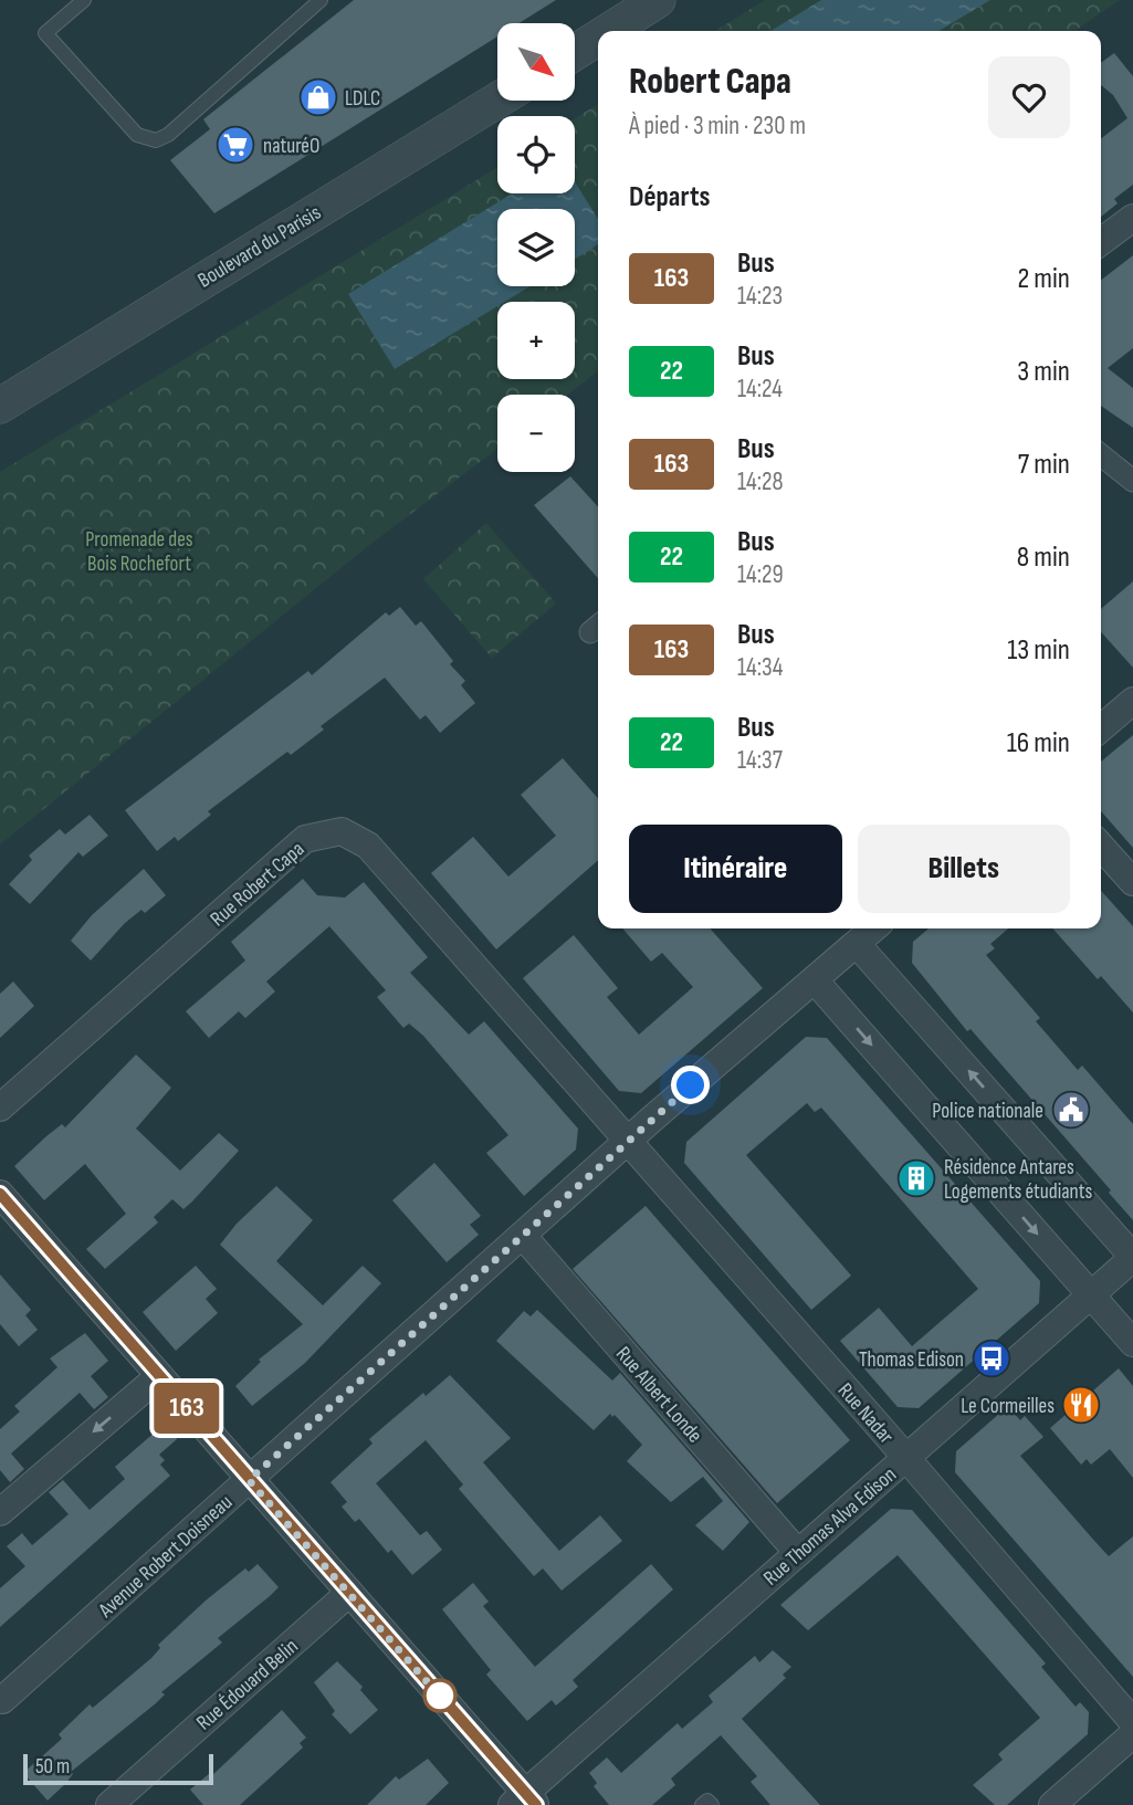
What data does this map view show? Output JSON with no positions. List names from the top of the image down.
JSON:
{
  "streets": {
    "street": [
      "Boulevard du Parisis",
      "Rue Robert Capa",
      "Rue Albert Londe",
      "Rue Nadar",
      "Rue Thomas Alva Edison",
      "Avenue Robert Doisneau",
      "Rue Édouard Belin"
    ]
  },
  "crossings": [
    ["Rue Robert Capa", "Rue Nadar"],
    ["Rue Robert Capa", "Avenue Robert Doisneau"],
    ["Rue Albert Londe", "Rue Thomas Alva Edison"],
    ["Rue Albert Londe", "Avenue Robert Doisneau"],
    ["Rue Nadar", "Rue Thomas Alva Edison"],
    ["Rue Nadar", "Avenue Robert Doisneau"]
  ],
  "parks": ["Promenade des Bois Rochefort"],
  "places": {
    "shop": ["LDLC"],
    "supermarket": ["naturéO"],
    "public building": ["Police nationale"],
    "building": ["Résidence Antares Logements étudiants"],
    "bus stop": ["Thomas Edison"],
    "restaurant": ["Le Cormeilles"]
  },
  "lines": ["bus line 163"],
  "scale_bar": "50 m",
  "north": "bottom right",
  "page": {
    "on_map": "163",
    "map_buttons": ["+", "−"],
    "heading": [
      ["Robert Capa", "À pied · 3 min · 230 m"],
      "Départs"
    ],
    "list": [
      {
        "mark": "163",
        "name": "Bus",
        "note": "14:23",
        "value": "2 min"
      },
      {
        "mark": "22",
        "name": "Bus",
        "note": "14:24",
        "value": "3 min"
      },
      {
        "mark": "163",
        "name": "Bus",
        "note": "14:28",
        "value": "7 min"
      },
      {
        "mark": "22",
        "name": "Bus",
        "note": "14:29",
        "value": "8 min"
      },
      {
        "mark": "163",
        "name": "Bus",
        "note": "14:34",
        "value": "13 min"
      },
      {
        "mark": "22",
        "name": "Bus",
        "note": "14:37",
        "value": "16 min"
      }
    ],
    "buttons": ["Itinéraire", "Billets"],
    "scale": "50 m"
  }
}
